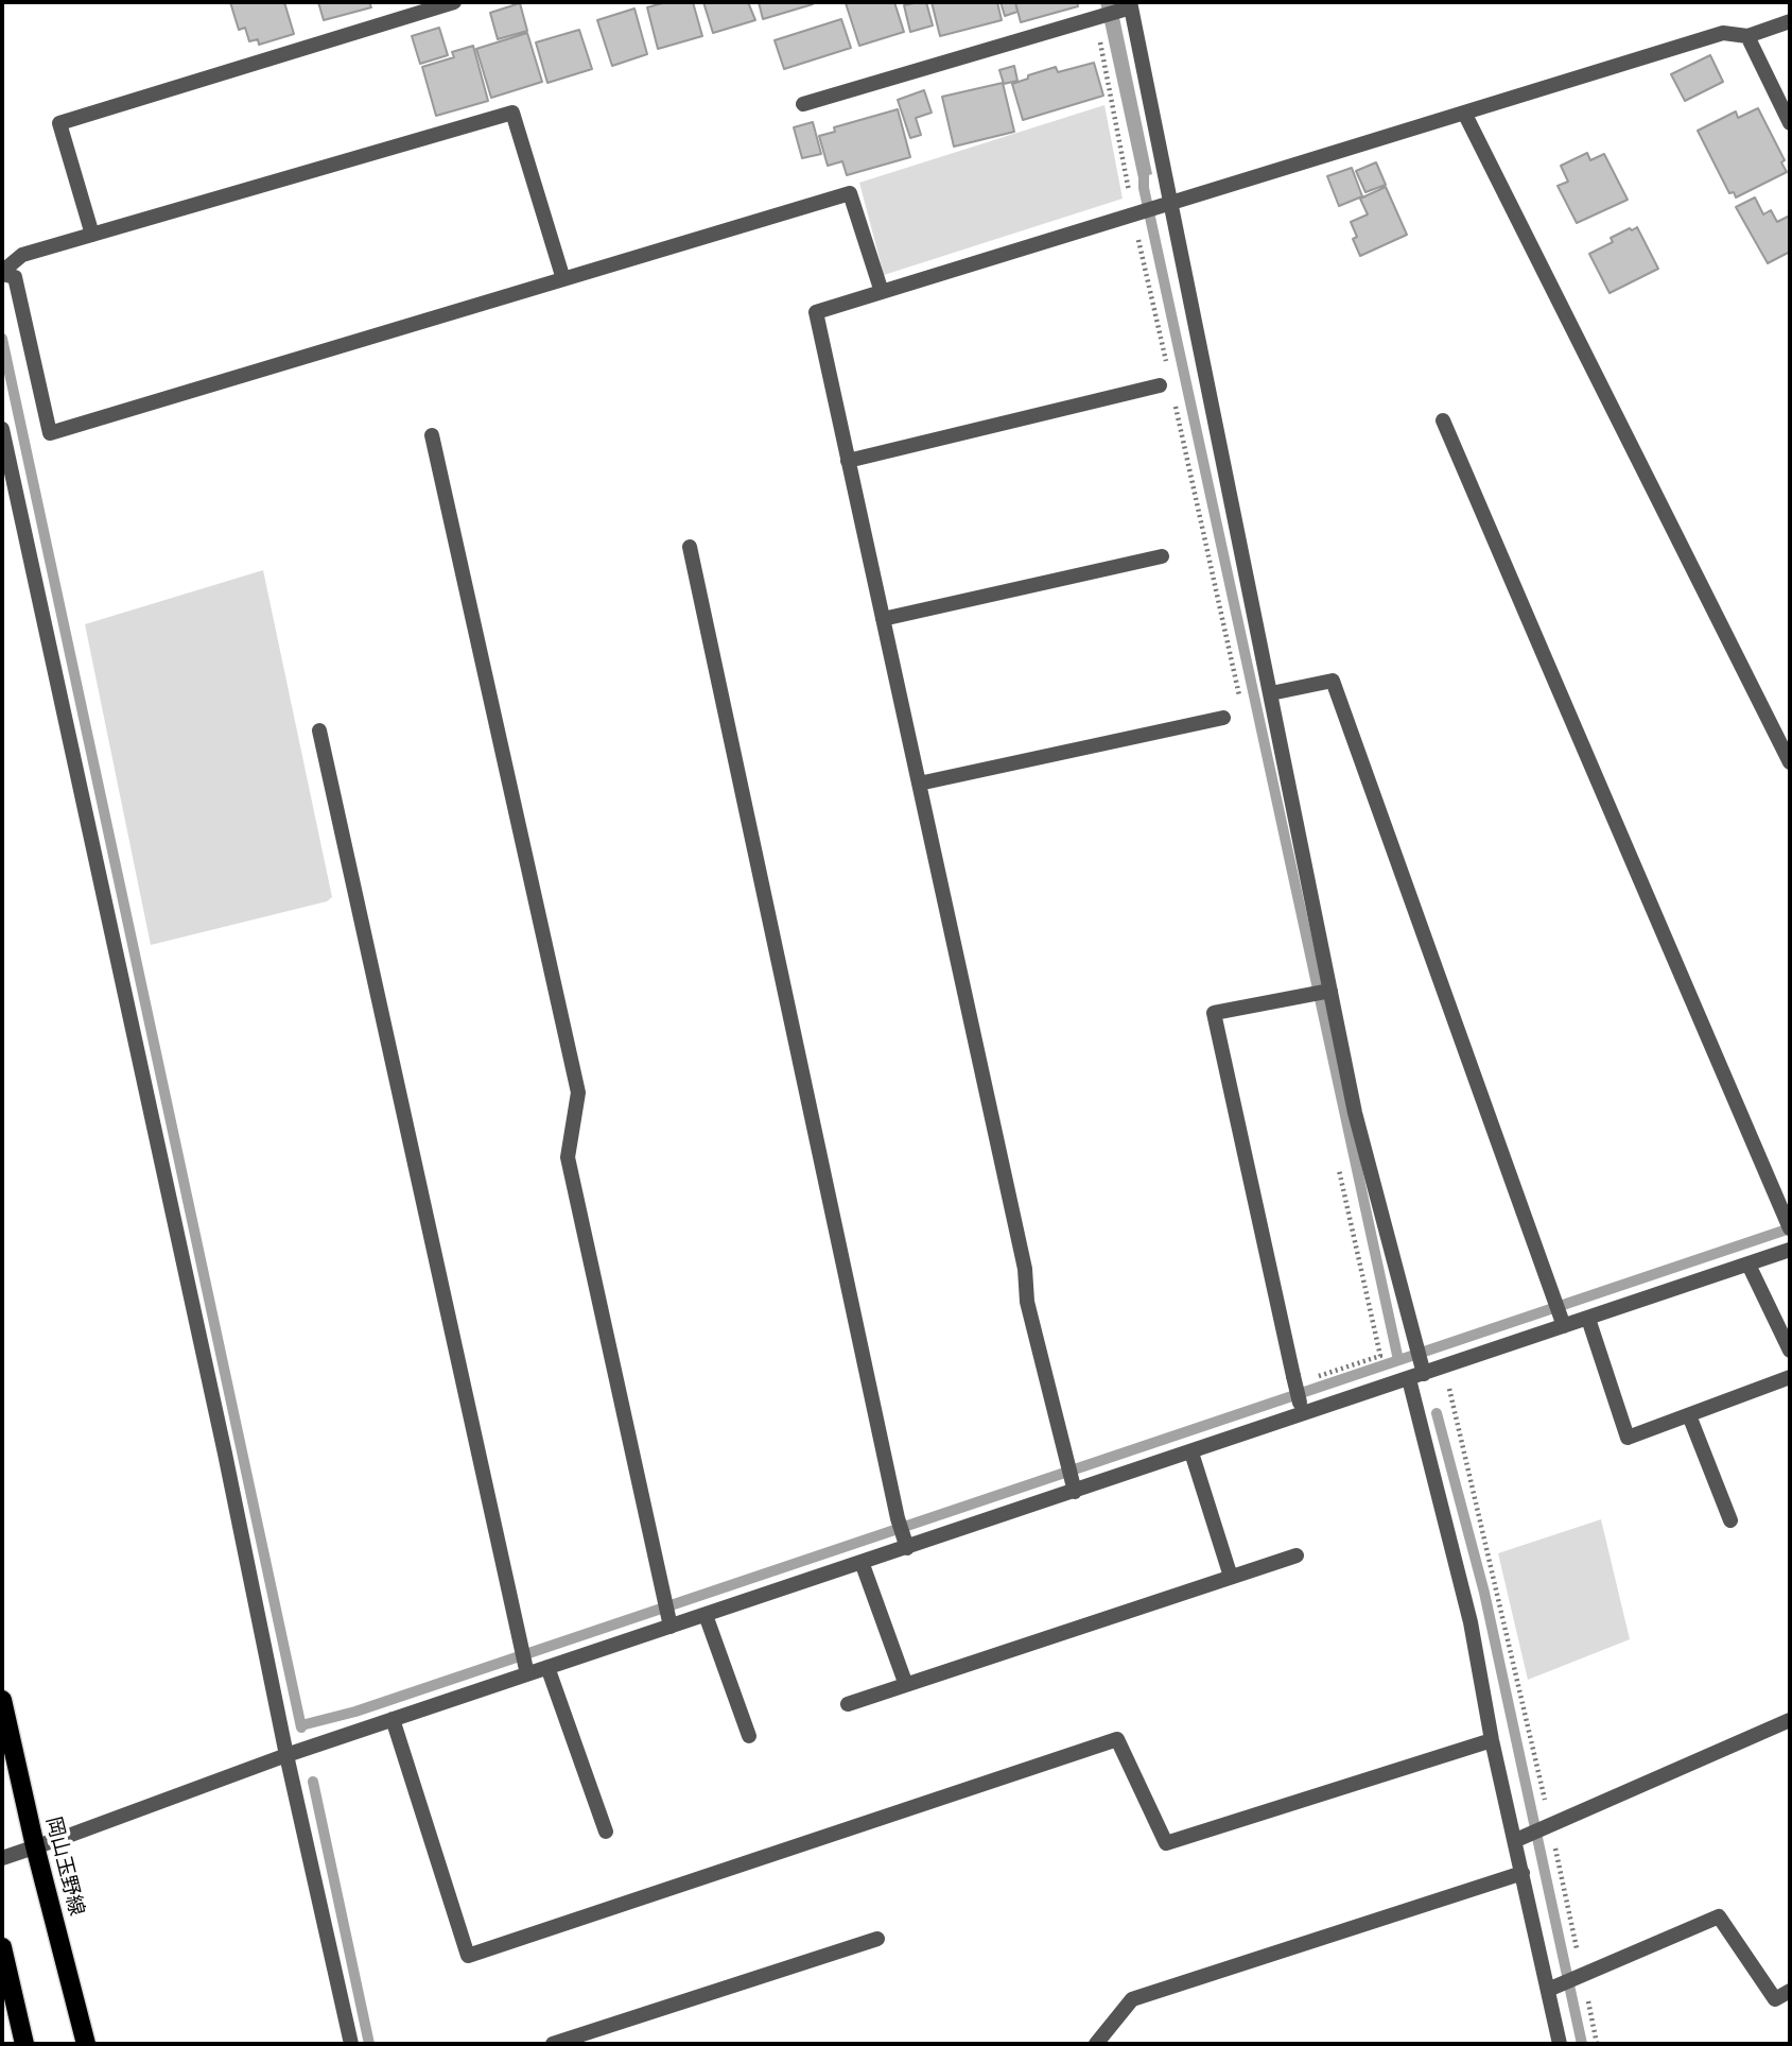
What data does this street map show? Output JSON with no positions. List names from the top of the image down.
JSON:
{
  "streets": {
    "main road": ["岡山玉野線"]
  }
}
